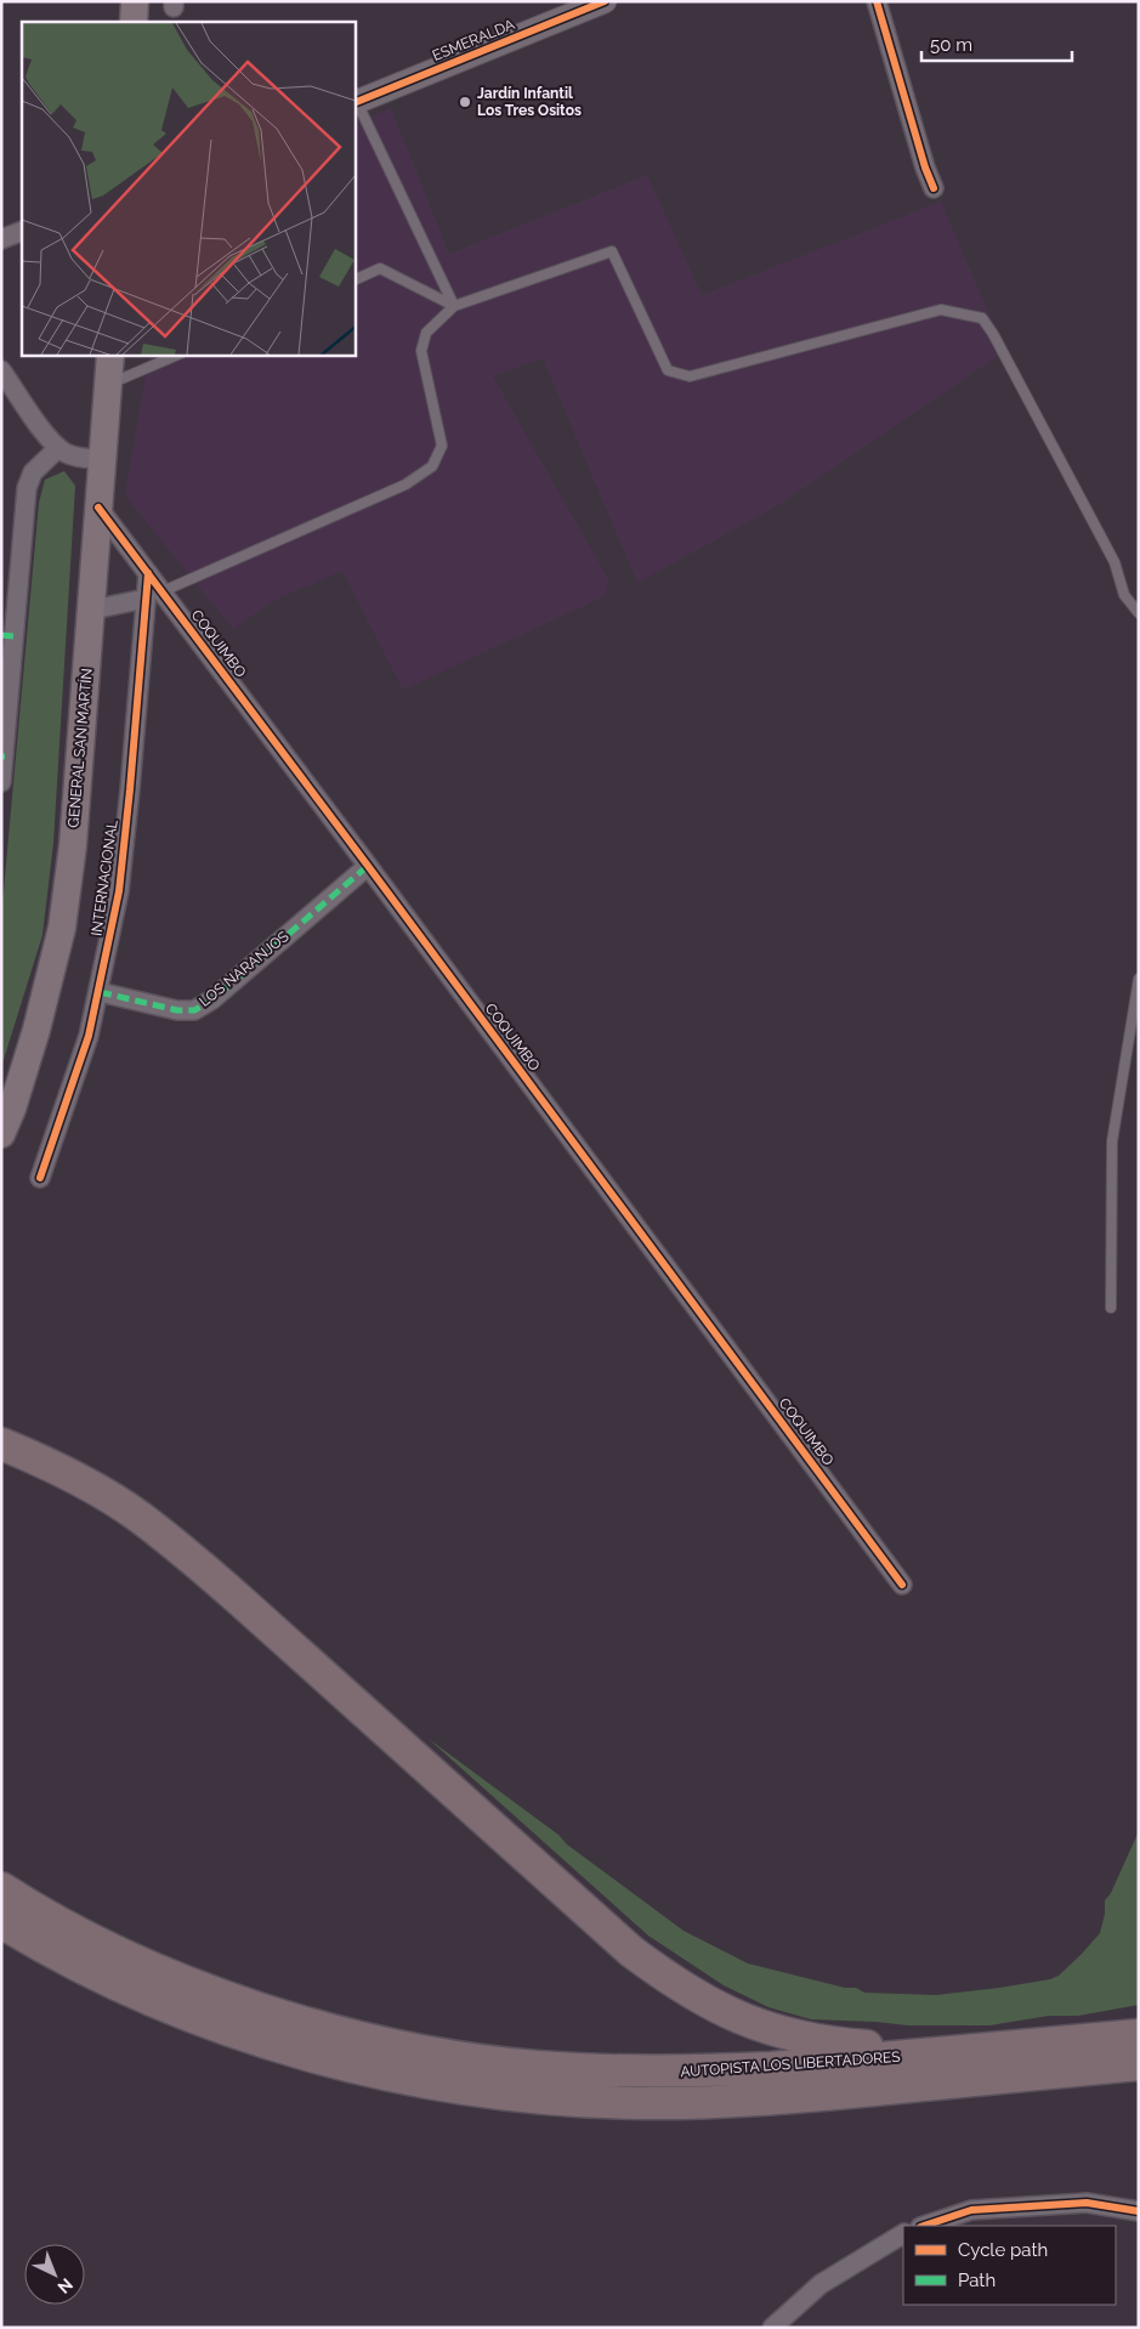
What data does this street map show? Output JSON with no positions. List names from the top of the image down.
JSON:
{
  "streets": {
    "highway": ["AUTOPISTA LOS LIBERTADORES"],
    "main road": ["GENERAL SAN MARTÍN"],
    "street": [
      "ESMERALDA",
      "COQUIMBO",
      "INTERNACIONAL",
      "LOS NARANJOS"
    ]
  },
  "crossings": [
    ["COQUIMBO", "INTERNACIONAL"],
    ["COQUIMBO", "LOS NARANJOS"],
    ["GENERAL SAN MARTÍN", "INTERNACIONAL"],
    ["INTERNACIONAL", "LOS NARANJOS"]
  ],
  "places": ["Jardín Infantil Los Tres Ositos"],
  "legend": ["Cycle path", "Path"],
  "scale_bar": "50 m",
  "north": "bottom right"
}
